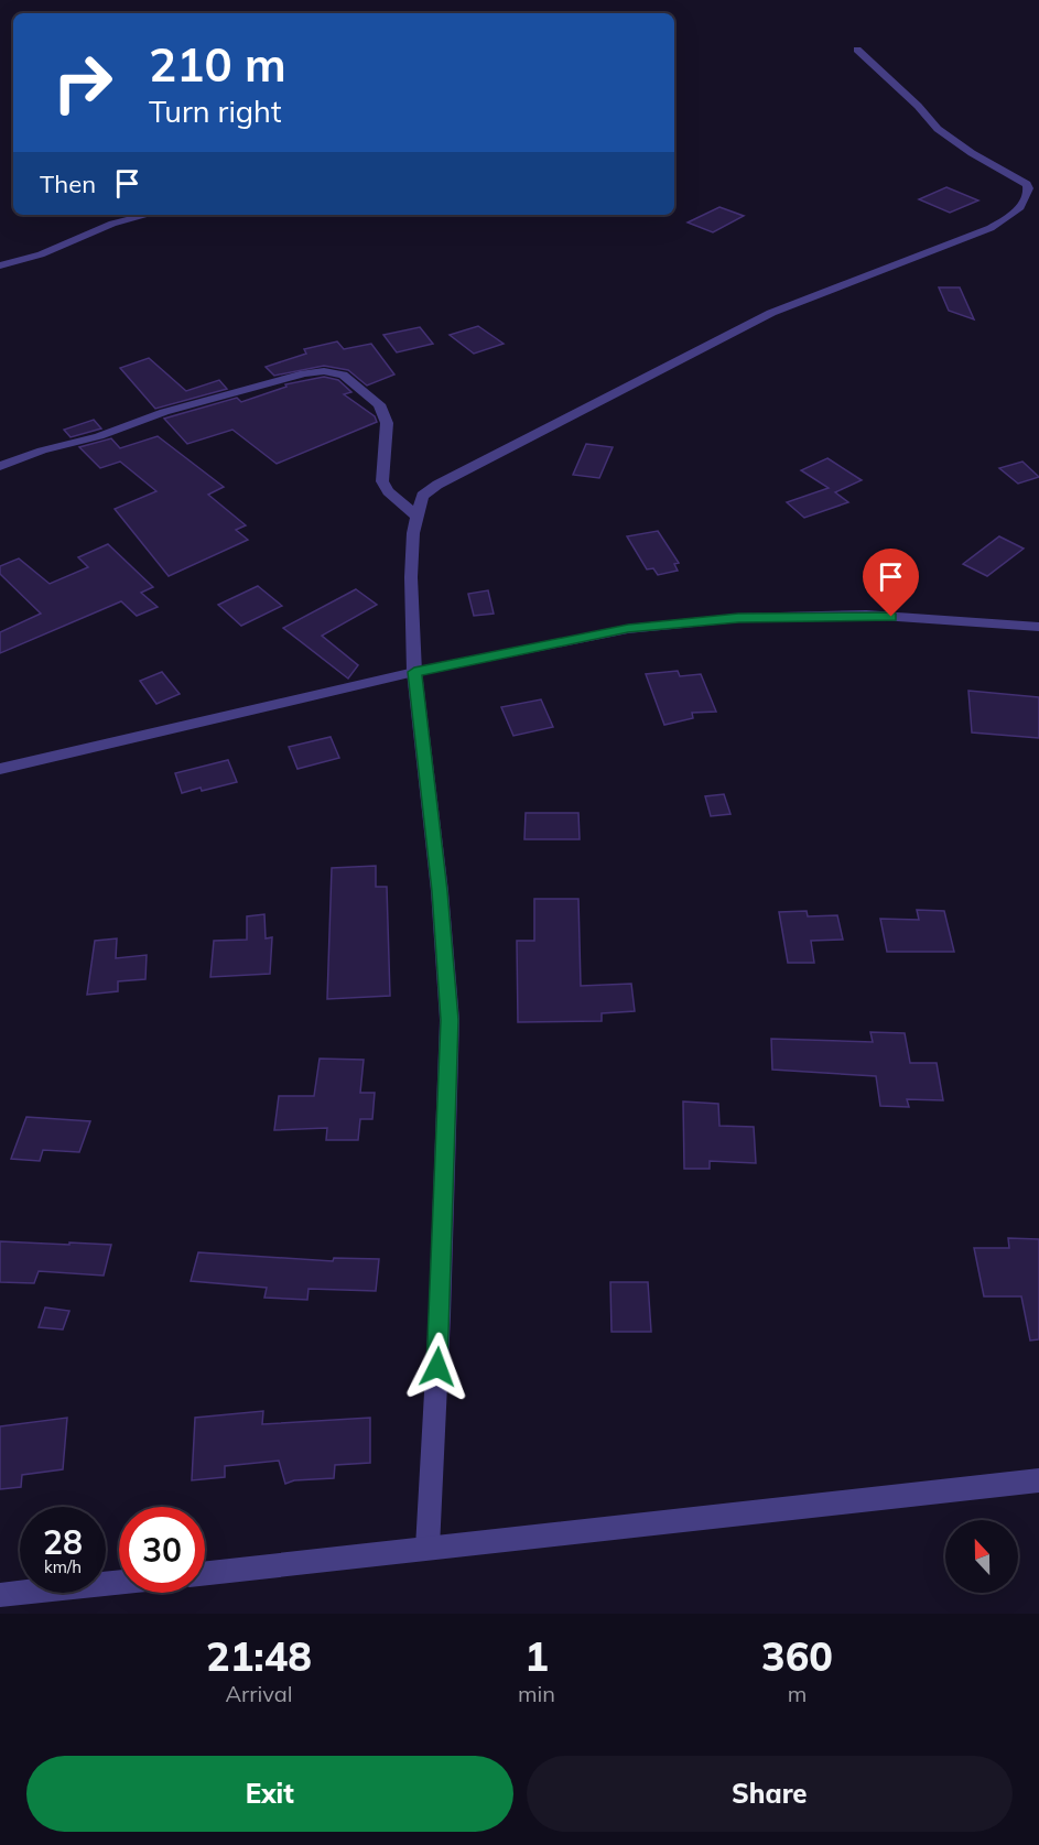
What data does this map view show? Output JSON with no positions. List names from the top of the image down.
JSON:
{
  "north": "top",
  "page": {
    "turn": ["210 m", "Turn right"],
    "then": "Then",
    "speed": "28 km/h",
    "limit": "30",
    "eta": [
      "21:48",
      "Arrival",
      "1",
      "min",
      "360",
      "m"
    ],
    "buttons": ["Exit", "Share"]
  }
}
